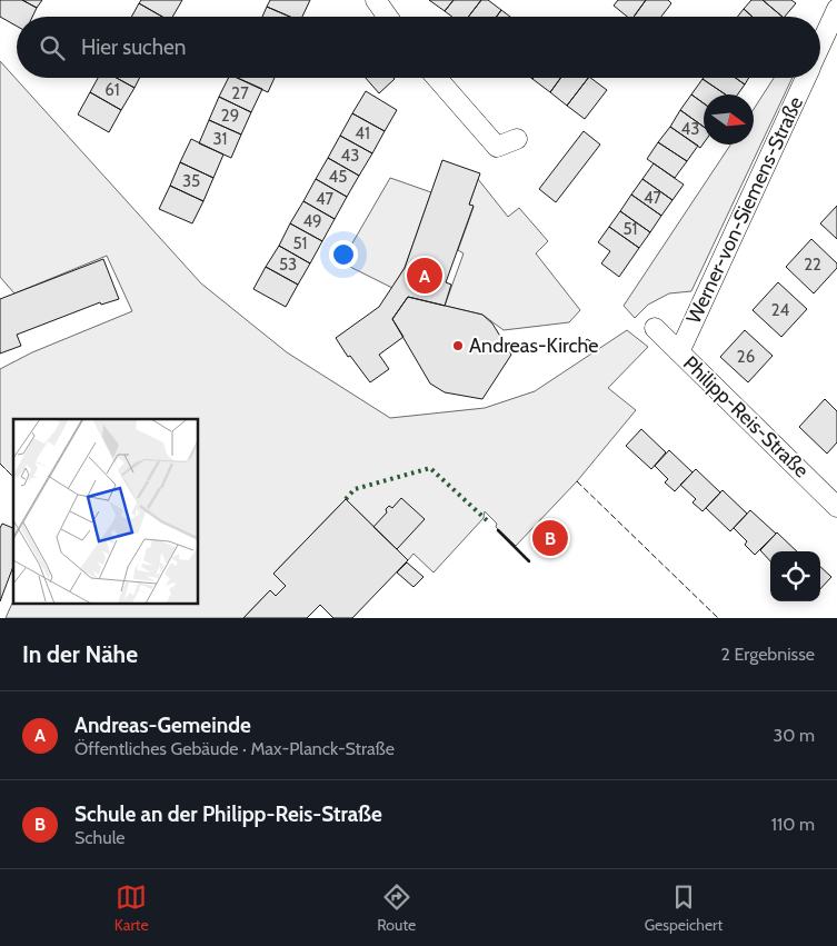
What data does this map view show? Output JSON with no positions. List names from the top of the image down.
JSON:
{
  "streets": {
    "street": ["Werner-von-Siemens-Straße", "Philipp-Reis-Straße"]
  },
  "crossings": [
    ["Werner-von-Siemens-Straße", "Philipp-Reis-Straße"]
  ],
  "places": ["Andreas-Kirche"],
  "house_numbers": [
    "61",
    "27",
    "29",
    "43",
    "41",
    "31",
    "43",
    "45",
    "35",
    "47",
    "47",
    "49",
    "51",
    "51",
    "53",
    "22",
    "24",
    "26"
  ],
  "north": "right",
  "page": {
    "search": "Hier suchen",
    "pins": ["A", "B"],
    "heading": ["In der Nähe", "2 Ergebnisse"],
    "list": [
      {
        "mark": "A",
        "name": "Andreas-Gemeinde",
        "note": "Öffentliches Gebäude · Max-Planck-Straße",
        "value": "30 m"
      },
      {
        "mark": "B",
        "name": "Schule an der Philipp-Reis-Straße",
        "note": "Schule",
        "value": "110 m"
      }
    ],
    "nav": ["Karte", "Route", "Gespeichert"]
  }
}
